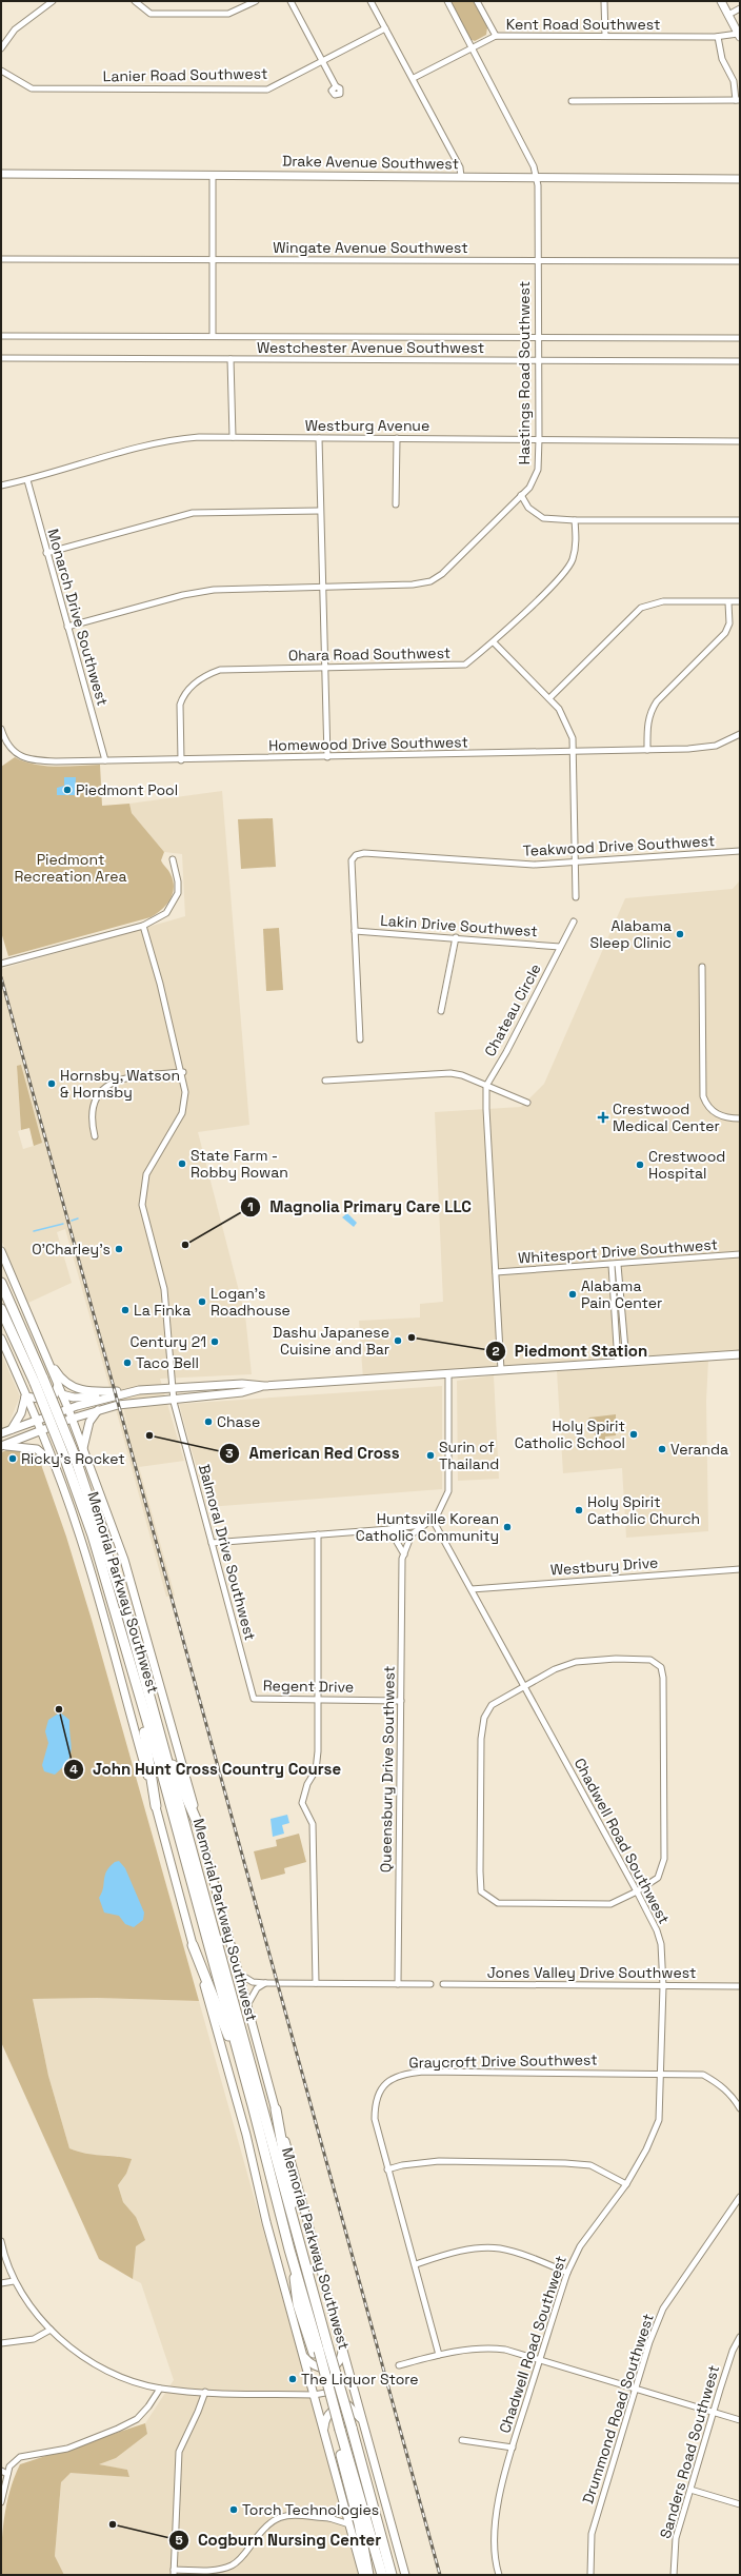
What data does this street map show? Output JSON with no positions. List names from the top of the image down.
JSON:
{
  "streets": {
    "highway": ["Memorial Parkway Southwest"],
    "main road": ["Drake Avenue Southwest"],
    "street": [
      "Kent Road Southwest",
      "Lanier Road Southwest",
      "Wingate Avenue Southwest",
      "Westchester Avenue Southwest",
      "Hastings Road Southwest",
      "Westburg Avenue",
      "Monarch Drive Southwest",
      "Ohara Road Southwest",
      "Homewood Drive Southwest",
      "Teakwood Drive Southwest",
      "Lakin Drive Southwest",
      "Chateau Circle",
      "Whitesport Drive Southwest",
      "Balmoral Drive Southwest",
      "Westbury Drive",
      "Regent Drive",
      "Queensbury Drive Southwest",
      "Chadwell Road Southwest",
      "Jones Valley Drive Southwest",
      "Graycroft Drive Southwest",
      "Drummond Road Southwest",
      "Sanders Road Southwest"
    ]
  },
  "crossings": [
    ["Kent Road Southwest", "Hastings Road Southwest"],
    ["Drake Avenue Southwest", "Hastings Road Southwest"],
    ["Wingate Avenue Southwest", "Hastings Road Southwest"],
    ["Westchester Avenue Southwest", "Hastings Road Southwest"],
    ["Hastings Road Southwest", "Westburg Avenue"],
    ["Hastings Road Southwest", "Monarch Drive Southwest"],
    ["Westburg Avenue", "Monarch Drive Southwest"],
    ["Monarch Drive Southwest", "Homewood Drive Southwest"],
    ["Ohara Road Southwest", "Homewood Drive Southwest"],
    ["Teakwood Drive Southwest", "Lakin Drive Southwest"],
    ["Lakin Drive Southwest", "Chateau Circle"],
    ["Balmoral Drive Southwest", "Regent Drive"],
    ["Westbury Drive", "Chadwell Road Southwest"],
    ["Regent Drive", "Queensbury Drive Southwest"],
    ["Chadwell Road Southwest", "Jones Valley Drive Southwest"],
    ["Chadwell Road Southwest", "Graycroft Drive Southwest"]
  ],
  "parks": ["Piedmont Recreation Area"],
  "places": {
    "other": [
      "Piedmont Pool",
      "Alabama Sleep Clinic",
      "Hornsby, Watson & Hornsby",
      "State Farm - Robby Rowan",
      "Crestwood Hospital",
      "Magnolia Primary Care LLC",
      "O'Charley's",
      "Alabama Pain Center",
      "Logan's Roadhouse",
      "La Finka",
      "Piedmont Station",
      "Dashu Japanese Cuisine and Bar",
      "Century 21",
      "Taco Bell",
      "Chase",
      "Holy Spirit Catholic School",
      "American Red Cross",
      "Veranda",
      "Surin of Thailand",
      "Ricky's Rocket",
      "Holy Spirit Catholic Church",
      "Huntsville Korean Catholic Community",
      "John Hunt Cross Country Course",
      "The Liquor Store",
      "Torch Technologies",
      "Cogburn Nursing Center"
    ],
    "health": ["Crestwood Medical Center"]
  }
}
